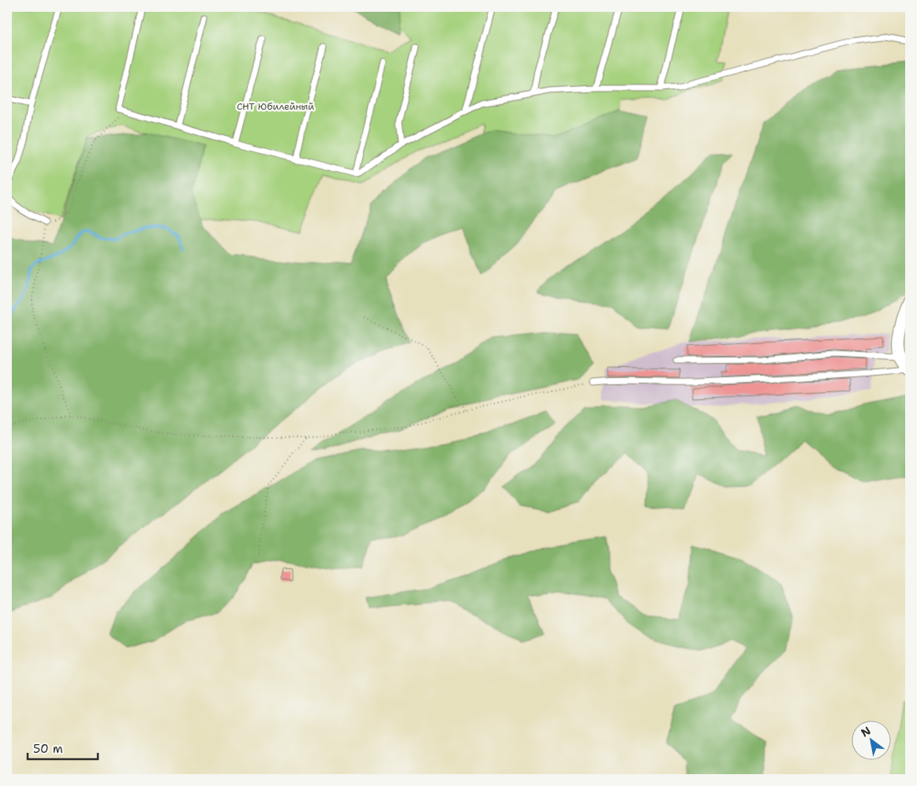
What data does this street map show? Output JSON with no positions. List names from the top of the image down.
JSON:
{
  "parks": ["СНТ Юбилейный"],
  "scale_bar": "50 m",
  "north": "top left"
}
